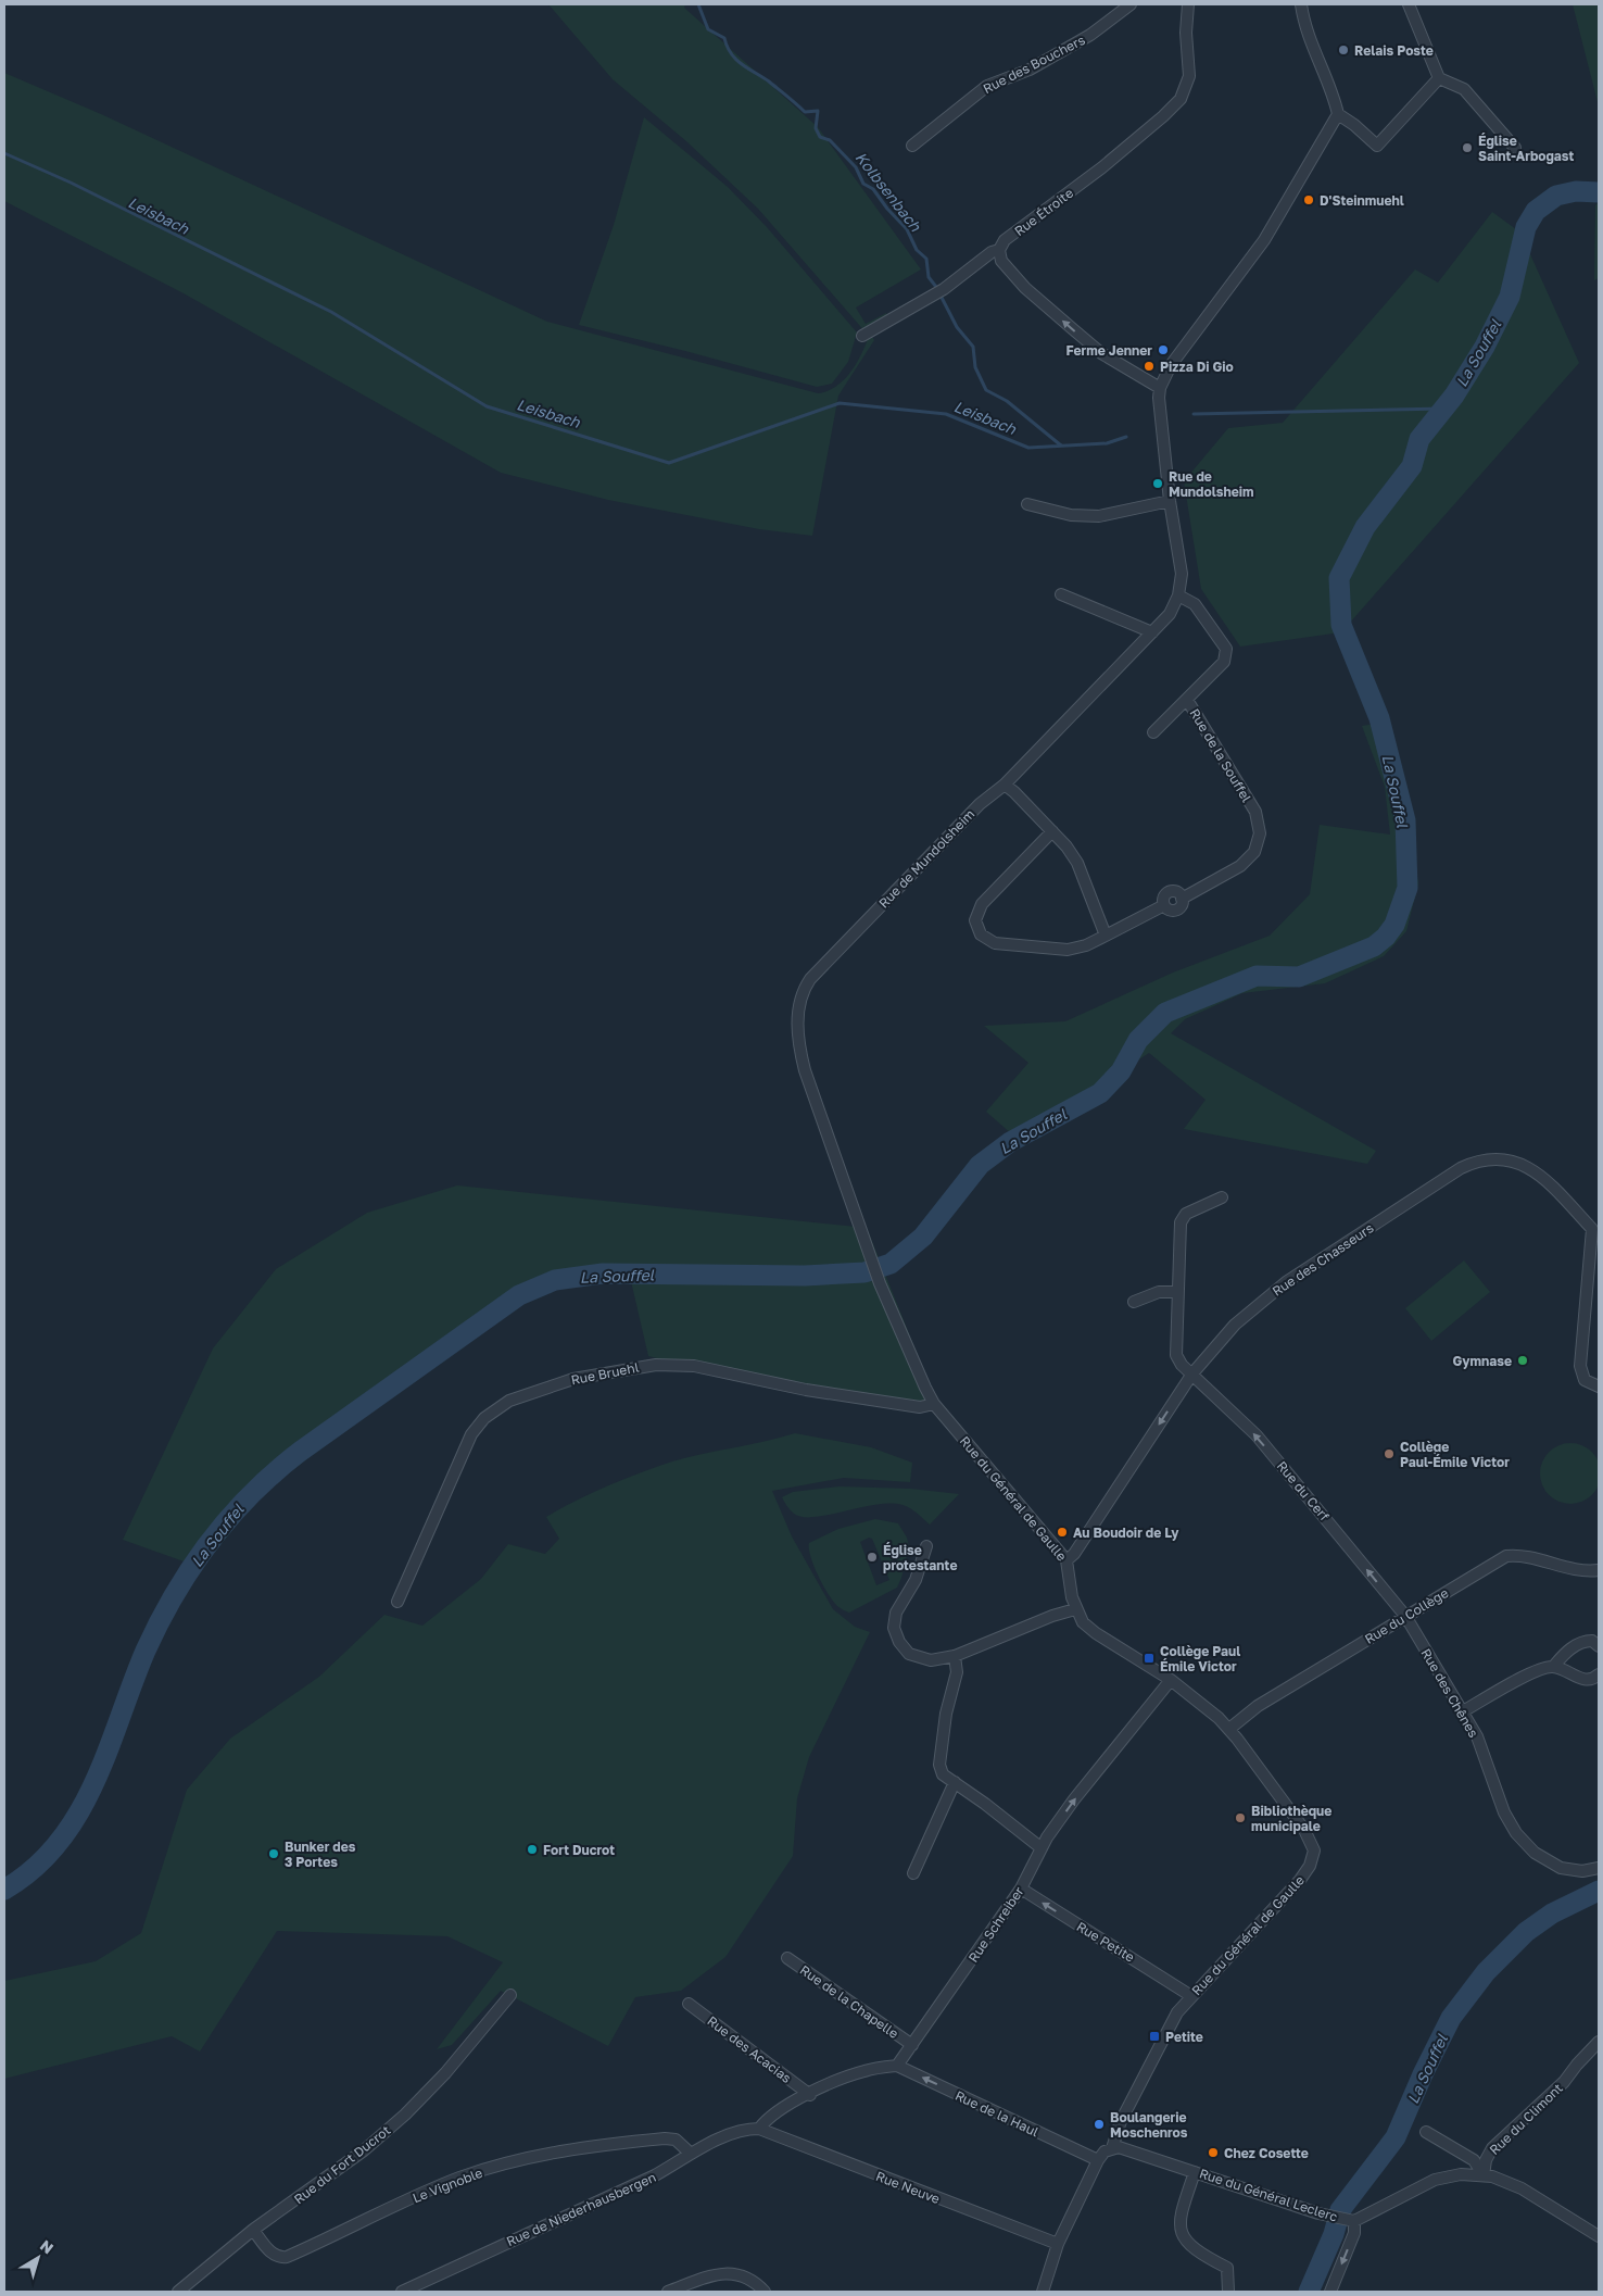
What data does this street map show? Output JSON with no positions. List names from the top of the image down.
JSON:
{
  "streets": {
    "street": [
      "Rue des Bouchers",
      "Rue Étroite",
      "Rue de la Souffel",
      "Rue de Mundolsheim",
      "Rue des Chasseurs",
      "Rue Bruehl",
      "Rue du Cerf",
      "Rue du Général de Gaulle",
      "Rue du Collège",
      "Rue des Chênes",
      "Rue Schreiber",
      "Rue Petite",
      "Rue de la Chapelle",
      "Rue des Acacias",
      "Rue de la Haul",
      "Rue du Climont",
      "Rue du Fort Ducrot",
      "Le Vignoble",
      "Rue Neuve",
      "Rue du Général Leclerc",
      "Rue de Niederhausbergen"
    ]
  },
  "crossings": [
    ["Rue de la Souffel", "Rue de Mundolsheim"],
    ["Rue de Mundolsheim", "Rue du Général de Gaulle"],
    ["Rue des Chasseurs", "Rue du Cerf"],
    ["Rue des Chasseurs", "Rue du Général de Gaulle"],
    ["Rue Bruehl", "Rue du Général de Gaulle"],
    ["Rue du Cerf", "Rue du Collège"],
    ["Rue du Cerf", "Rue des Chênes"],
    ["Rue du Général de Gaulle", "Rue du Collège"],
    ["Rue du Général de Gaulle", "Rue Schreiber"],
    ["Rue du Général de Gaulle", "Rue Petite"],
    ["Rue du Général de Gaulle", "Rue du Général Leclerc"],
    ["Rue du Collège", "Rue des Chênes"],
    ["Rue Schreiber", "Rue Petite"],
    ["Rue Schreiber", "Rue de la Chapelle"],
    ["Rue Schreiber", "Rue de la Haul"],
    ["Rue du Climont", "Rue du Général Leclerc"],
    ["Rue du Fort Ducrot", "Le Vignoble"],
    ["Le Vignoble", "Rue de Niederhausbergen"],
    ["Rue Neuve", "Rue de Niederhausbergen"]
  ],
  "one_way": [
    "Rue du Cerf",
    "Rue Schreiber",
    "Rue Petite",
    "Rue de la Haul"
  ],
  "water": ["Kolbsenbach", "Leisbach", "La Souffel"],
  "places": {
    "other": [
      "Relais Poste",
      "Église Saint-Arbogast",
      "D'Steinmuehl",
      "Ferme Jenner",
      "Pizza Di Gio",
      "Rue de Mundolsheim",
      "Gymnase",
      "Collège Paul-Émile Victor",
      "Au Boudoir de Ly",
      "Église protestante",
      "Bibliothèque municipale",
      "Fort Ducrot",
      "Bunker des 3 Portes",
      "Boulangerie Moschenros",
      "Chez Cosette"
    ],
    "transit": ["Collège Paul Émile Victor", "Petite"]
  },
  "north": "top right"
}
